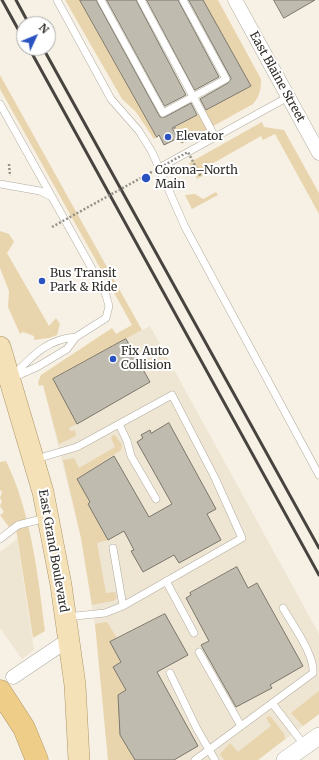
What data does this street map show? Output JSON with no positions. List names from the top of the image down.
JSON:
{
  "streets": {
    "main road": ["East Grand Boulevard"],
    "street": ["East Blaine Street"]
  },
  "places": [
    "Elevator",
    "Corona–North Main",
    "Bus Transit Park & Ride",
    "Fix Auto Collision"
  ],
  "north": "top right"
}
